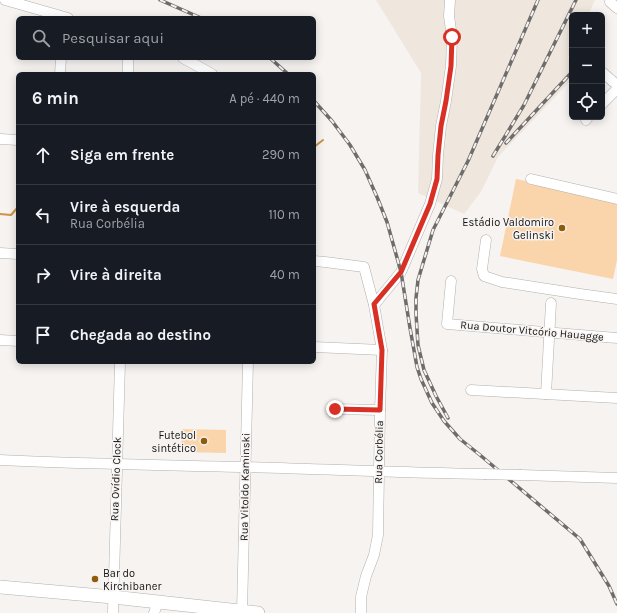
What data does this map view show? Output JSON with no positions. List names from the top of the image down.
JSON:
{
  "streets": {
    "street": [
      "Rua Doutor Vitcório Hauagge",
      "Rua Corbélia",
      "Rua Ovídio Clock",
      "Rua Vitoldo Kaminski"
    ]
  },
  "places": ["Estádio Valdomiro Gelinski", "Futebol sintético", "Bar do Kirchibaner"],
  "page": {
    "map_buttons": ["+", "−"],
    "search": "Pesquisar aqui",
    "heading": ["6 min", "A pé · 440 m"],
    "list": [
      ["Siga em frente", "290 m"],
      ["Vire à esquerda", "Rua Corbélia", "110 m"],
      ["Vire à direita", "40 m"],
      "Chegada ao destino"
    ]
  }
}
